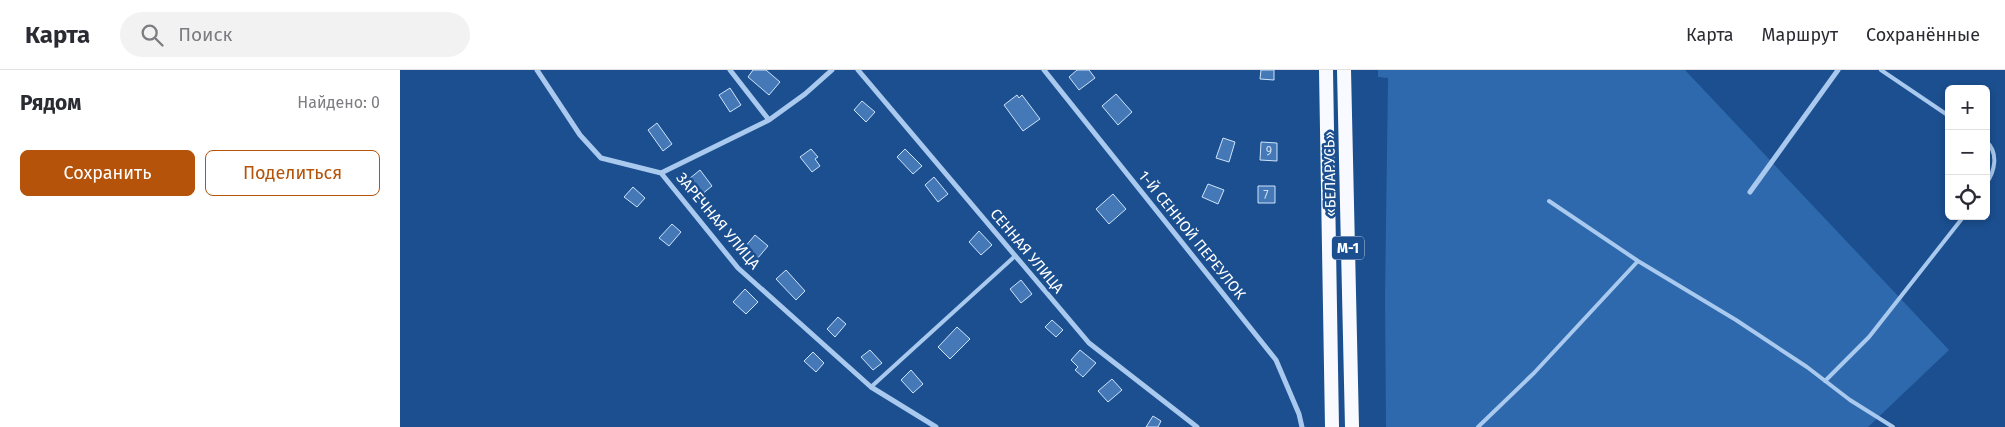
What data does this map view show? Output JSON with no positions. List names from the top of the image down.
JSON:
{
  "streets": {
    "highway": ["«БЕЛАРУСЬ»", "М-1"],
    "street": ["ЗАРЕЧНАЯ УЛИЦА", "1-Й СЕННОЙ ПЕРЕУЛОК", "СЕННАЯ УЛИЦА"]
  },
  "house_numbers": ["9", "7"],
  "page": {
    "header": "Карта",
    "search": "Поиск",
    "nav": ["Карта", "Маршрут", "Сохранённые"],
    "heading": ["Рядом", "Найдено: 0"],
    "map_buttons": ["+", "−"],
    "buttons": ["Сохранить", "Поделиться"]
  }
}
